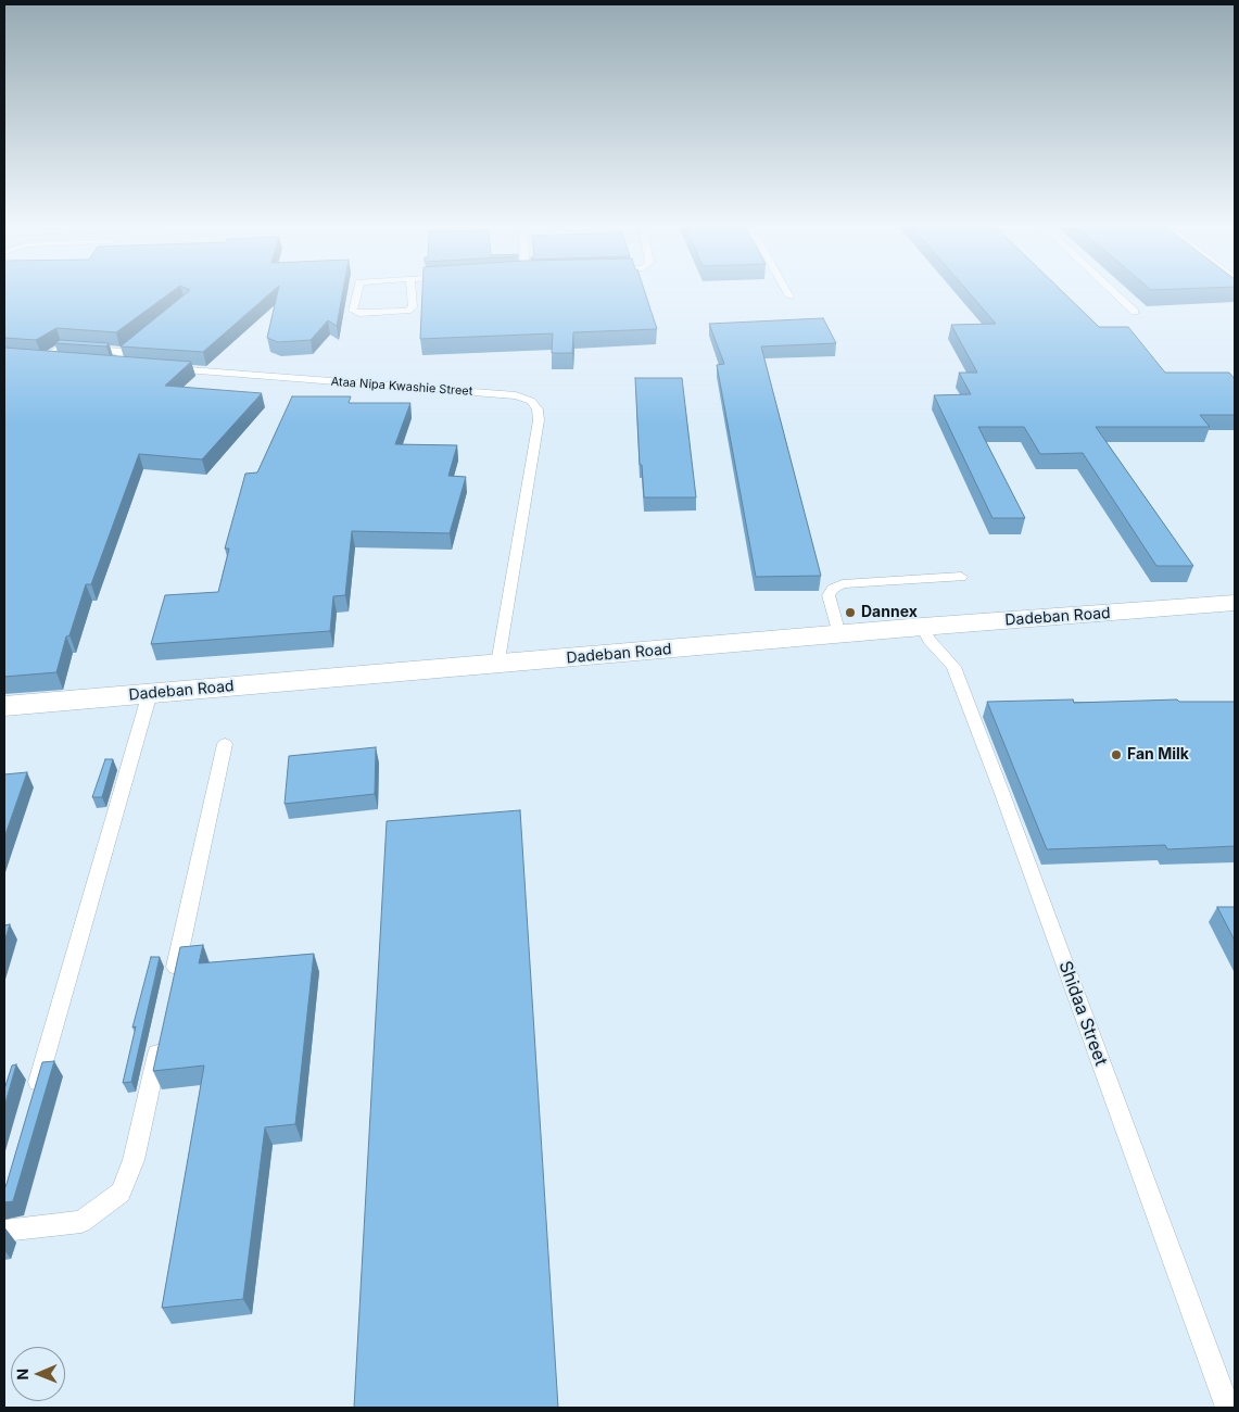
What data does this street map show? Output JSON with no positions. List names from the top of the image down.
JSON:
{
  "streets": {
    "street": ["Dadeban Road"],
    "lane": ["Ataa Nipa Kwashie Street", "Shidaa Street"]
  },
  "crossings": [
    ["Ataa Nipa Kwashie Street", "Dadeban Road"],
    ["Dadeban Road", "Shidaa Street"]
  ],
  "places": ["Dannex", "Fan Milk"],
  "north": "left"
}
